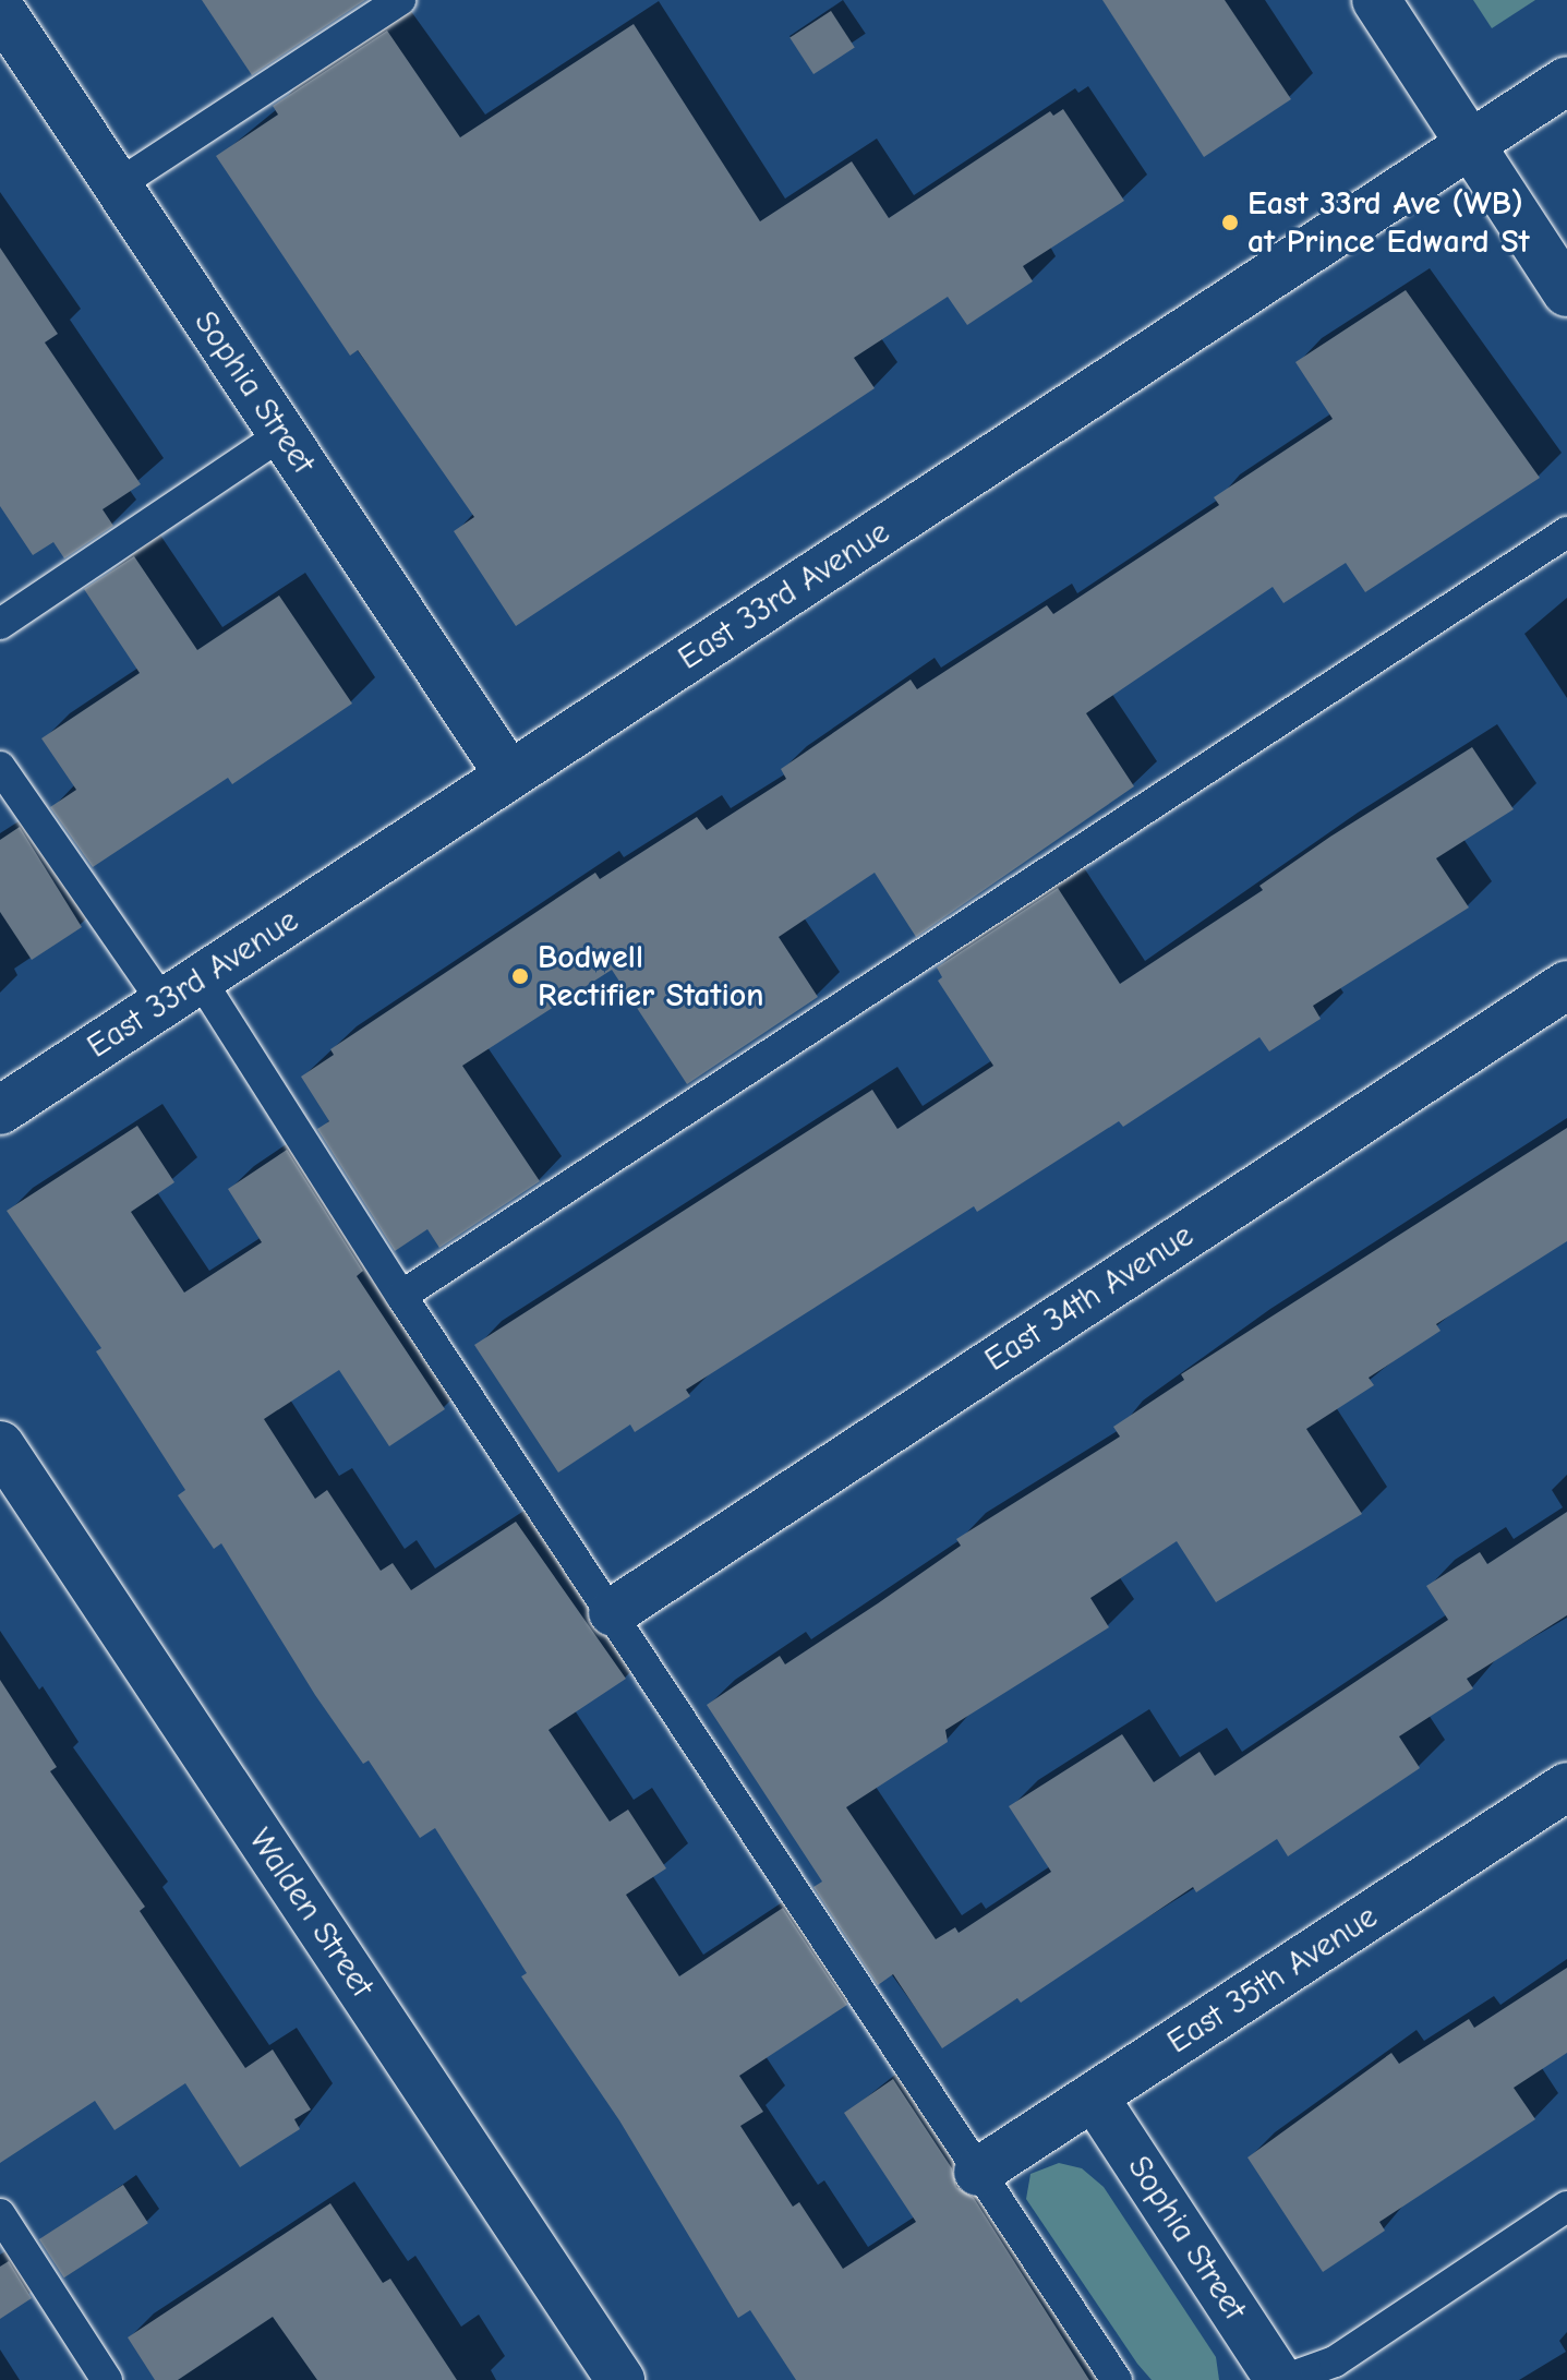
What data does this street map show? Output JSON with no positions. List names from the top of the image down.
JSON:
{
  "streets": {
    "street": [
      "Sophia Street",
      "East 33rd Avenue",
      "East 34th Avenue",
      "Walden Street",
      "East 35th Avenue"
    ]
  },
  "crossings": [
    ["Sophia Street", "East 33rd Avenue"],
    ["Sophia Street", "East 35th Avenue"]
  ],
  "places": ["East 33rd Ave (WB) at Prince Edward St", "Bodwell Rectifier Station"]
}
